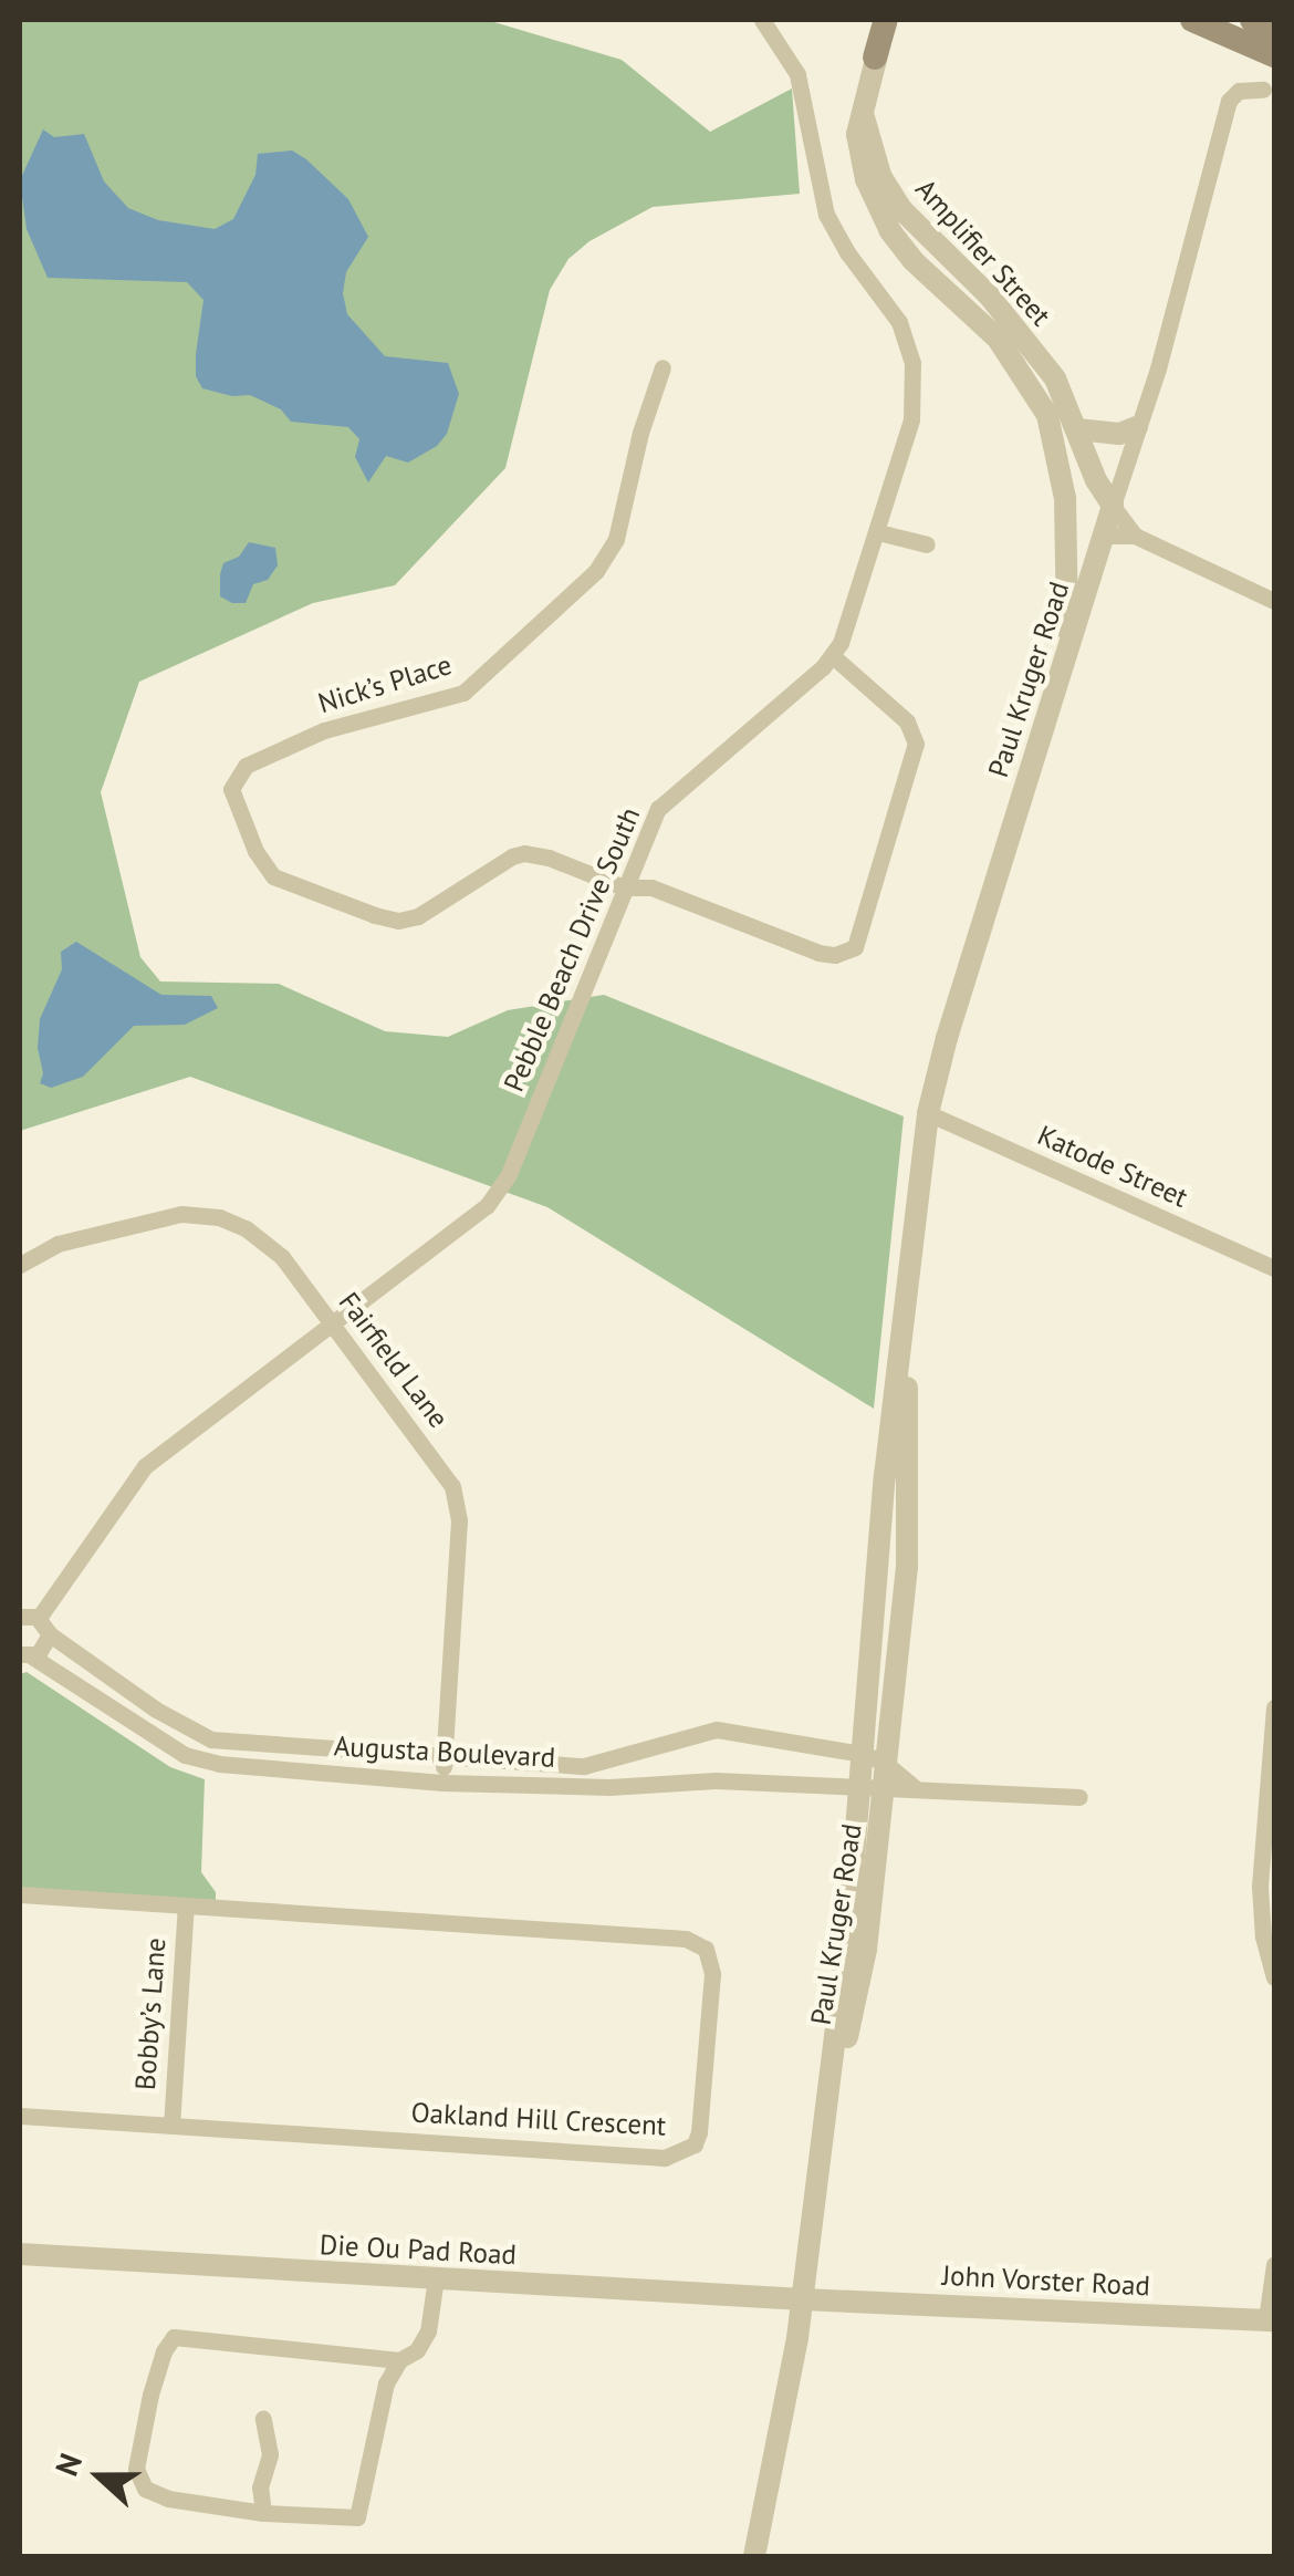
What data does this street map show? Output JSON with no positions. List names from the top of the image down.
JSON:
{
  "streets": {
    "street": [
      "Amplifier Street",
      "Paul Kruger Road",
      "Nick’s Place",
      "Pebble Beach Drive South",
      "Katode Street",
      "Fairfield Lane",
      "Augusta Boulevard",
      "Bobby’s Lane",
      "Oakland Hill Crescent",
      "Die Ou Pad Road",
      "John Vorster Road"
    ]
  },
  "crossings": [
    ["Amplifier Street", "Paul Kruger Road"],
    ["Paul Kruger Road", "Katode Street"],
    ["Paul Kruger Road", "Augusta Boulevard"],
    ["Paul Kruger Road", "Die Ou Pad Road"],
    ["Paul Kruger Road", "John Vorster Road"],
    ["Nick’s Place", "Pebble Beach Drive South"],
    ["Pebble Beach Drive South", "Fairfield Lane"],
    ["Fairfield Lane", "Augusta Boulevard"],
    ["Bobby’s Lane", "Oakland Hill Crescent"],
    ["Die Ou Pad Road", "John Vorster Road"]
  ],
  "north": "left"
}
